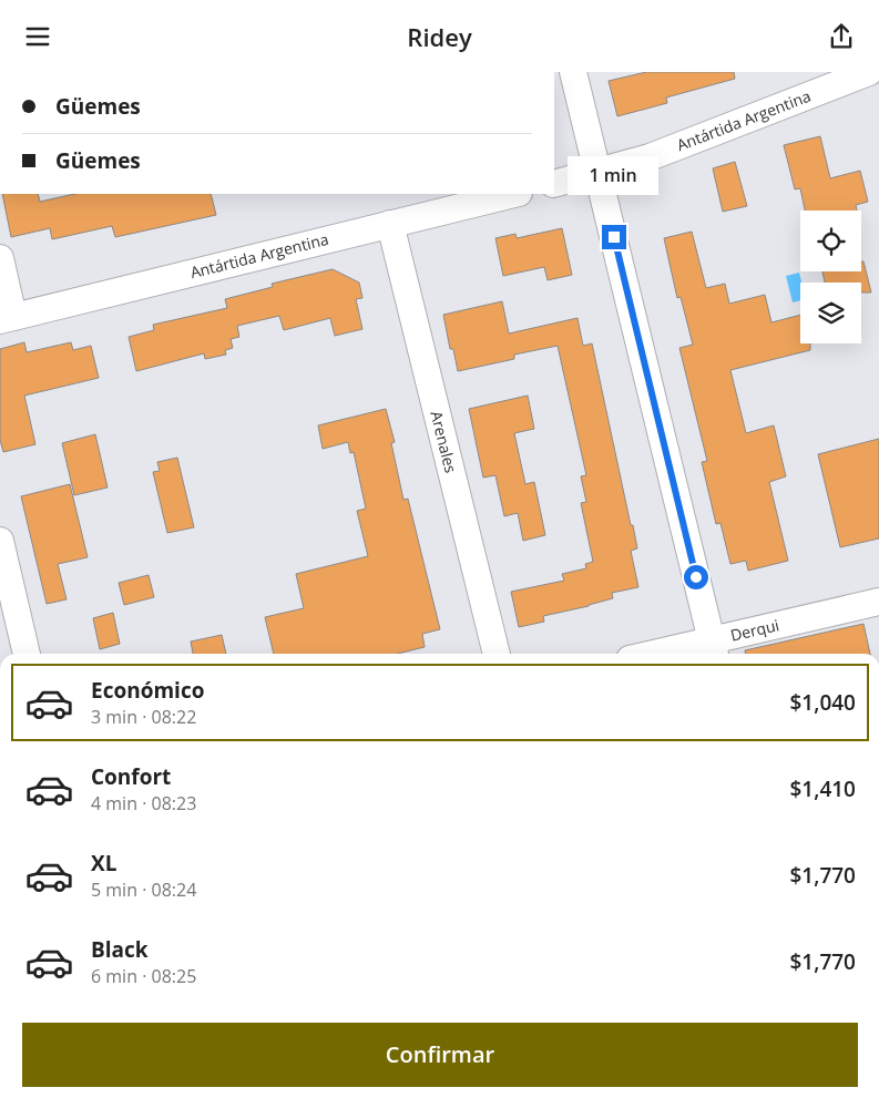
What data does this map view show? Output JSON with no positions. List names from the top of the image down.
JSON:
{
  "streets": {
    "street": ["Antártida Argentina", "Arenales", "Derqui"]
  },
  "crossings": [
    ["Antártida Argentina", "Arenales"]
  ],
  "page": {
    "header": "Ridey",
    "banner": ["Güemes", "Güemes"],
    "bubble": "1 min",
    "list": [
      {
        "name": "Económico",
        "note": "3 min · 08:22",
        "value": "$1,040"
      },
      {
        "name": "Confort",
        "note": "4 min · 08:23",
        "value": "$1,410"
      },
      {
        "name": "XL",
        "note": "5 min · 08:24",
        "value": "$1,770"
      },
      {
        "name": "Black",
        "note": "6 min · 08:25",
        "value": "$1,770"
      }
    ],
    "buttons": "Confirmar"
  }
}
